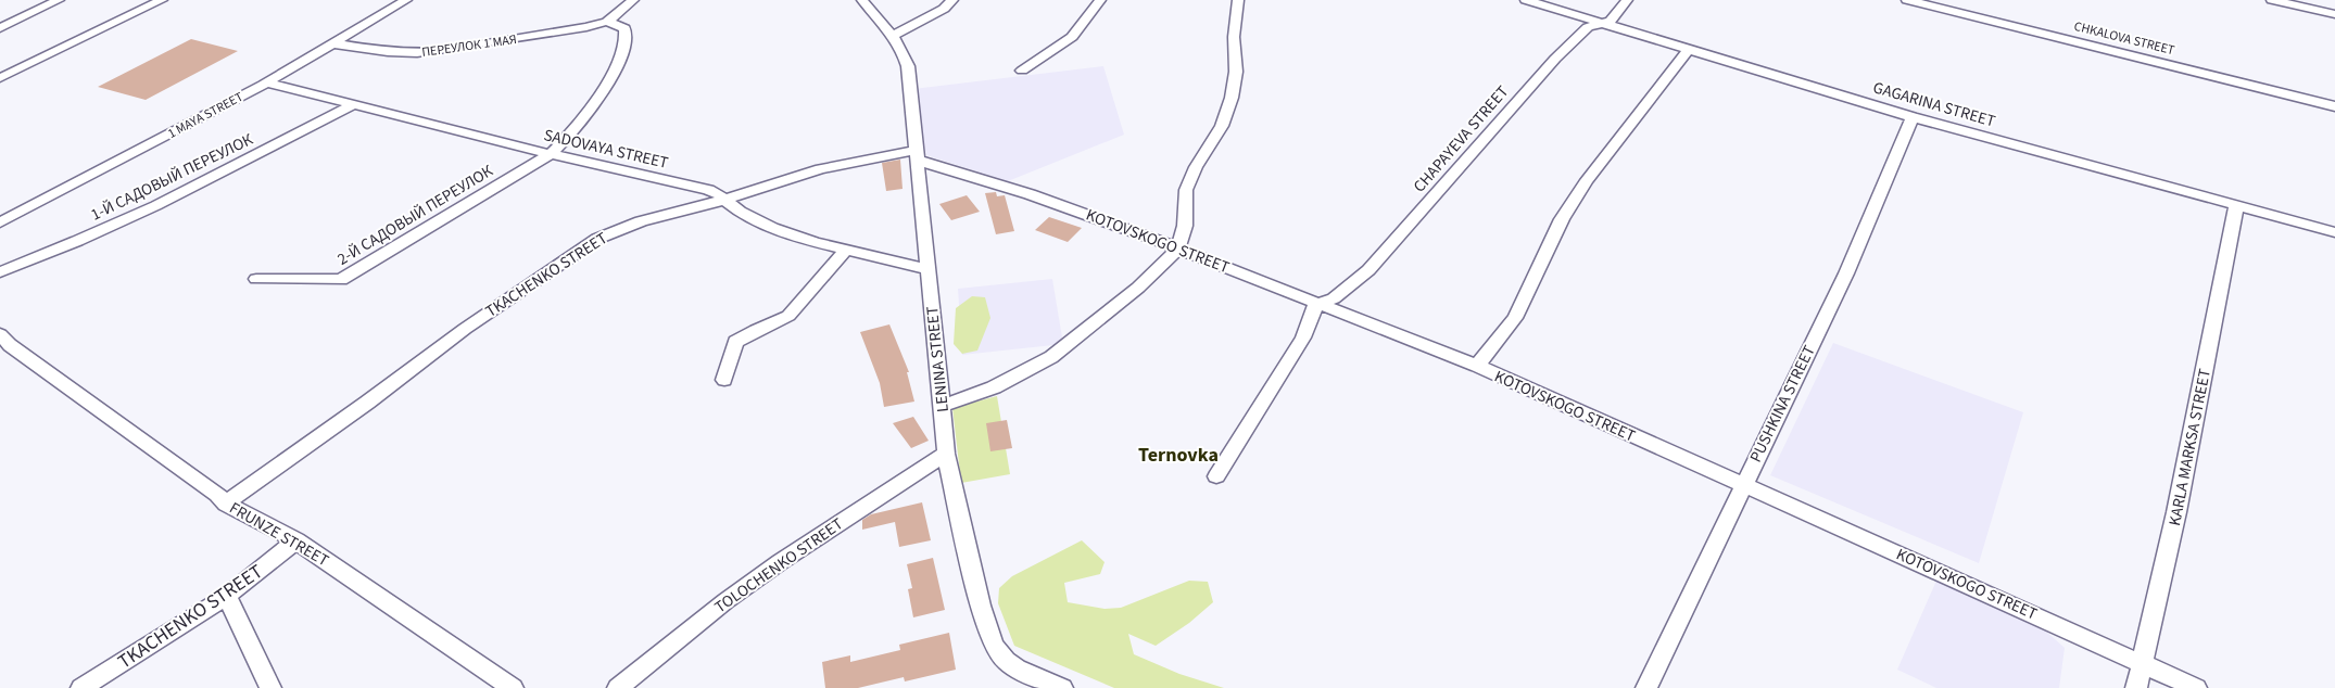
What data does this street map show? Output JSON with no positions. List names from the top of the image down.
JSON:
{
  "streets": {
    "street": [
      "CHKALOVA STREET",
      "ПЕРЕУЛОК 1 МАЯ",
      "GAGARINA STREET",
      "1 MAYA STREET",
      "CHAPAYEVA STREET",
      "SADOVAYA STREET",
      "1-Й САДОВЫЙ ПЕРЕУЛОК",
      "2-Й САДОВЫЙ ПЕРЕУЛОК",
      "KOTOVSKOGO STREET",
      "TKACHENKO STREET",
      "LENINA STREET",
      "PUSHKINA STREET",
      "KARLA MARKSA STREET",
      "FRUNZE STREET",
      "TOLOCHENKO STREET"
    ]
  },
  "crossings": [
    ["ПЕРЕУЛОК 1 МАЯ", "1 MAYA STREET"],
    ["GAGARINA STREET", "CHAPAYEVA STREET"],
    ["GAGARINA STREET", "PUSHKINA STREET"],
    ["GAGARINA STREET", "KARLA MARKSA STREET"],
    ["1 MAYA STREET", "SADOVAYA STREET"],
    ["CHAPAYEVA STREET", "KOTOVSKOGO STREET"],
    ["SADOVAYA STREET", "1-Й САДОВЫЙ ПЕРЕУЛОК"],
    ["SADOVAYA STREET", "2-Й САДОВЫЙ ПЕРЕУЛОК"],
    ["SADOVAYA STREET", "TKACHENKO STREET"],
    ["SADOVAYA STREET", "LENINA STREET"],
    ["KOTOVSKOGO STREET", "TKACHENKO STREET"],
    ["KOTOVSKOGO STREET", "LENINA STREET"],
    ["KOTOVSKOGO STREET", "PUSHKINA STREET"],
    ["KOTOVSKOGO STREET", "KARLA MARKSA STREET"],
    ["TKACHENKO STREET", "LENINA STREET"],
    ["TKACHENKO STREET", "FRUNZE STREET"],
    ["LENINA STREET", "TOLOCHENKO STREET"]
  ],
  "districts": ["Ternovka"]
}
